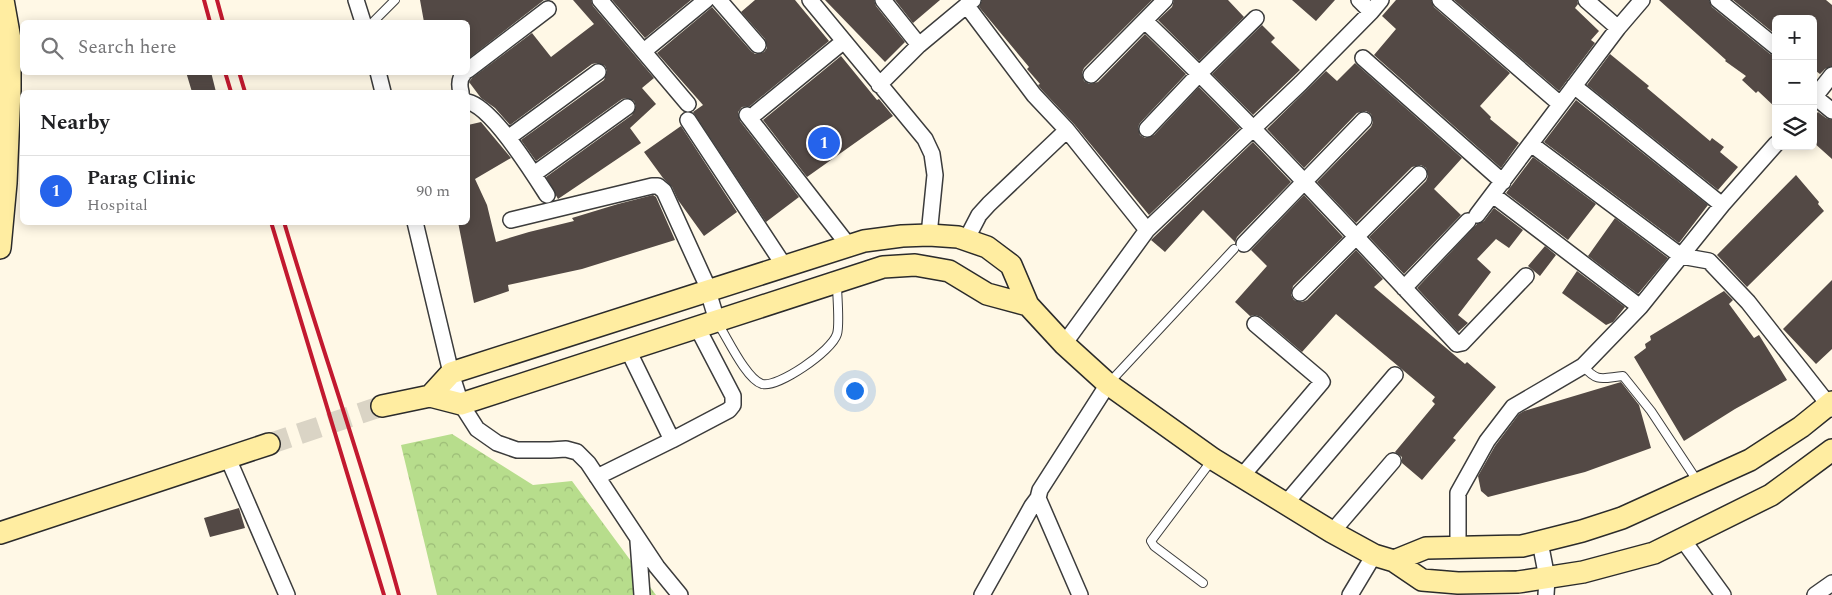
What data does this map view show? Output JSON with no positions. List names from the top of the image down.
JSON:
{
  "page": {
    "map_buttons": ["+", "−"],
    "search": "Search here",
    "heading": "Nearby",
    "pins": "1",
    "list": [
      {
        "mark": "1",
        "name": "Parag Clinic",
        "note": "Hospital",
        "value": "90 m"
      }
    ]
  }
}
